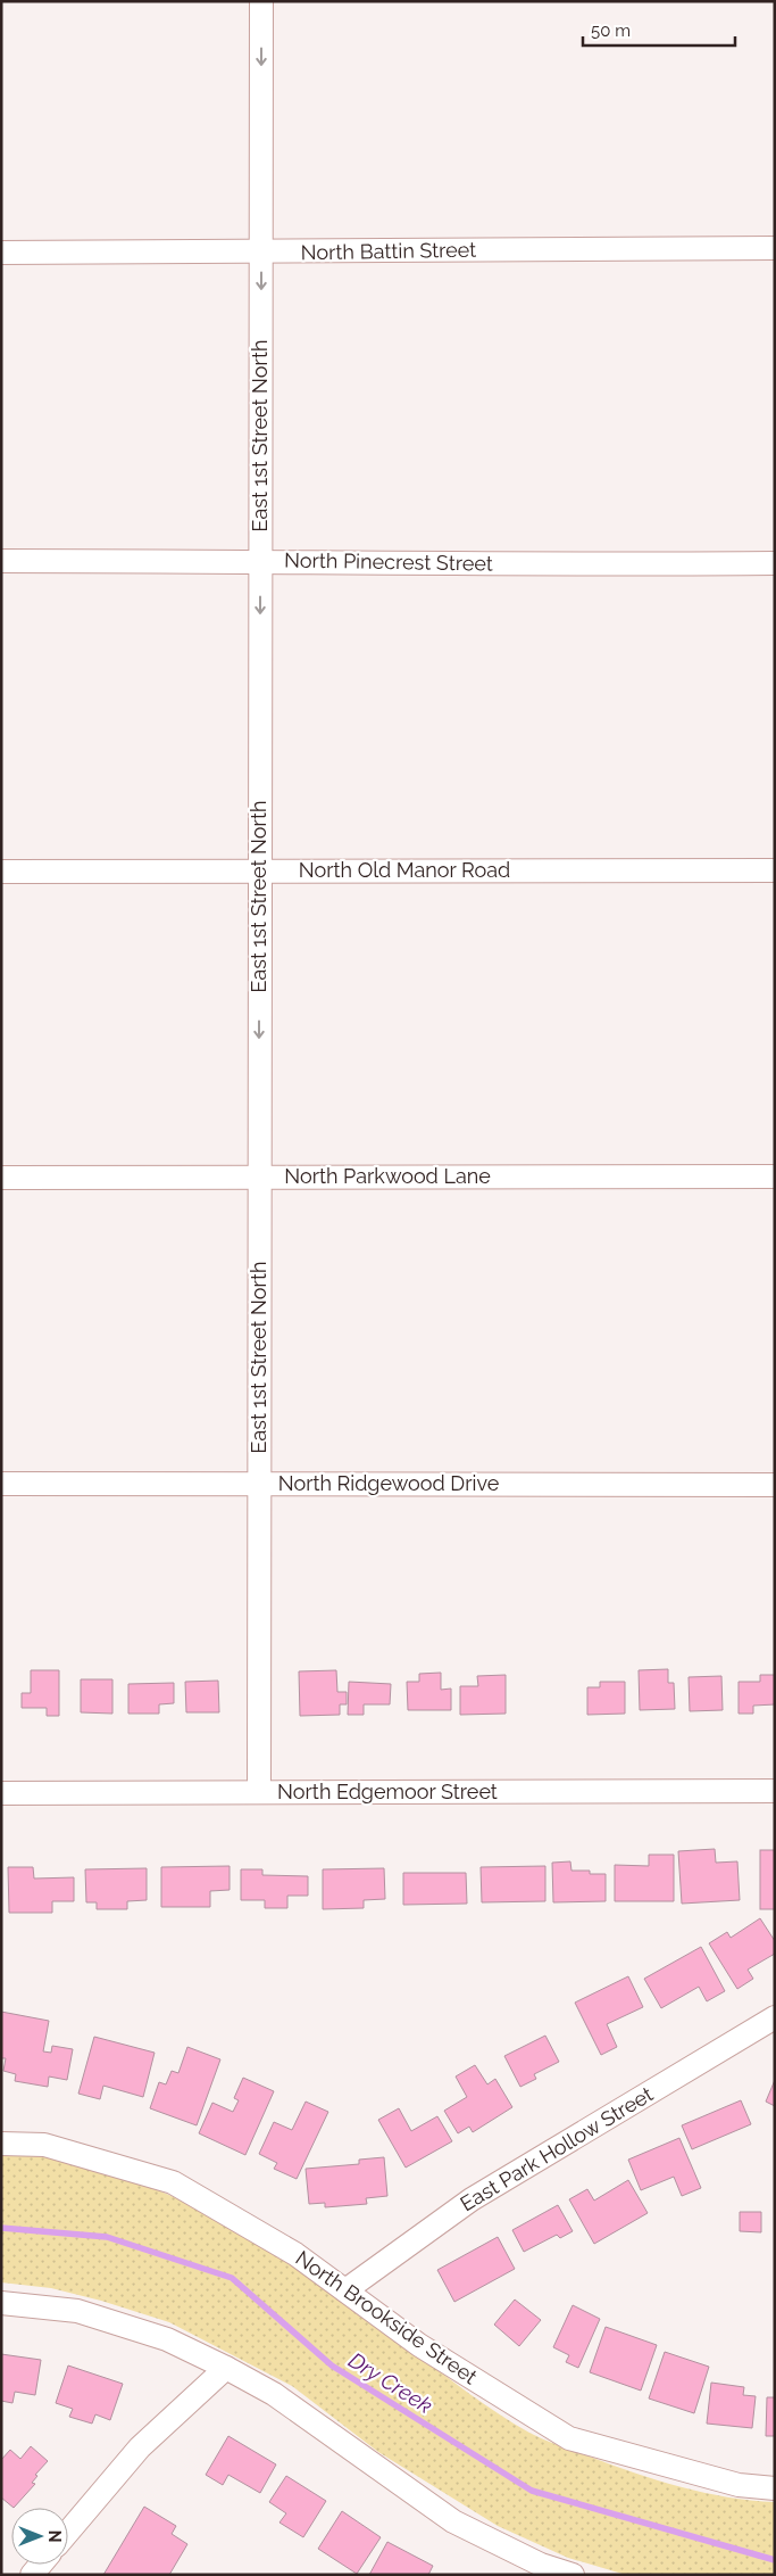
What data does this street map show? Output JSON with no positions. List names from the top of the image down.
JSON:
{
  "streets": {
    "street": [
      "North Battin Street",
      "East 1st Street North",
      "North Pinecrest Street",
      "North Old Manor Road",
      "North Parkwood Lane",
      "North Ridgewood Drive",
      "North Edgemoor Street",
      "East Park Hollow Street",
      "North Brookside Street"
    ]
  },
  "crossings": [
    ["North Battin Street", "East 1st Street North"],
    ["East 1st Street North", "North Pinecrest Street"],
    ["East 1st Street North", "North Old Manor Road"],
    ["East 1st Street North", "North Parkwood Lane"],
    ["East 1st Street North", "North Ridgewood Drive"],
    ["East 1st Street North", "North Edgemoor Street"],
    ["East Park Hollow Street", "North Brookside Street"]
  ],
  "one_way": ["East 1st Street North"],
  "water": ["Dry Creek"],
  "scale_bar": "50 m",
  "north": "right"
}
